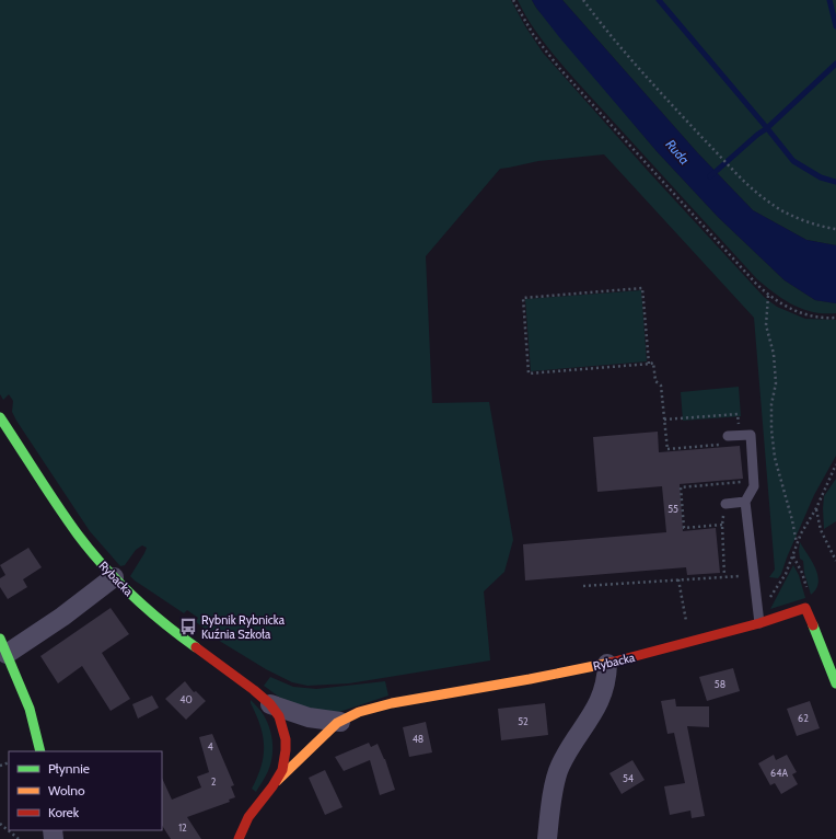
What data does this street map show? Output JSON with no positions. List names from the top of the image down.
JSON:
{
  "streets": {
    "street": ["Rybacka"]
  },
  "water": ["Ruda"],
  "places": {
    "bus stop": ["Rybnik Rybnicka Kuźnia Szkoła"]
  },
  "house_numbers": [
    "55",
    "58",
    "40",
    "62",
    "52",
    "48",
    "4",
    "64A",
    "54",
    "2",
    "12"
  ],
  "legend": ["Płynnie", "Wolno", "Korek"]
}
